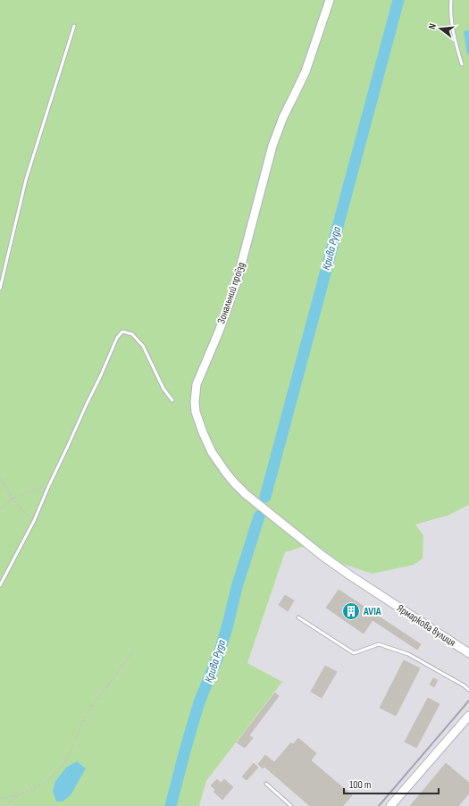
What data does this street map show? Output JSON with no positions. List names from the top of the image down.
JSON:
{
  "streets": {
    "street": ["Зональний проїзд", "Ярмаркова вулиця"]
  },
  "crossings": [
    ["Зональний проїзд", "Ярмаркова вулиця"]
  ],
  "water": ["Крива Руда"],
  "places": {
    "building": ["AVIA"]
  },
  "scale_bar": "100 m",
  "north": "left"
}
